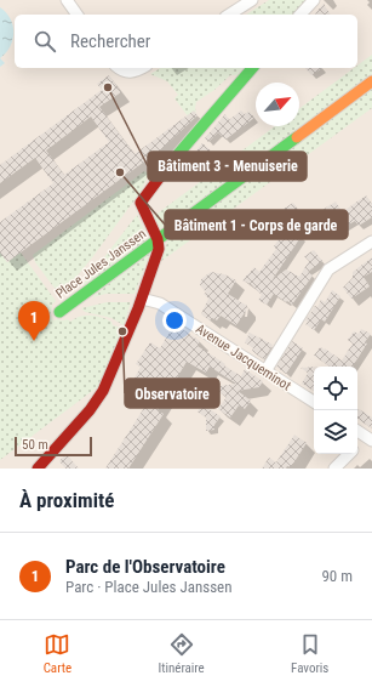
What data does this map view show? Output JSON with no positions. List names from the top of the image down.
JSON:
{
  "streets": {
    "street": ["Place Jules Janssen", "Avenue Jacqueminot"]
  },
  "crossings": [
    ["Place Jules Janssen", "Avenue Jacqueminot"]
  ],
  "places": ["Bâtiment 3 - Menuiserie", "Bâtiment 1 - Corps de garde", "Observatoire"],
  "scale_bar": "50 m",
  "north": "top right",
  "page": {
    "search": "Rechercher",
    "pins": "1",
    "scale": "50 m",
    "heading": "À proximité",
    "list": [
      {
        "mark": "1",
        "name": "Parc de l'Observatoire",
        "note": "Parc · Place Jules Janssen",
        "value": "90 m"
      }
    ],
    "nav": ["Carte", "Itinéraire", "Favoris"]
  }
}
